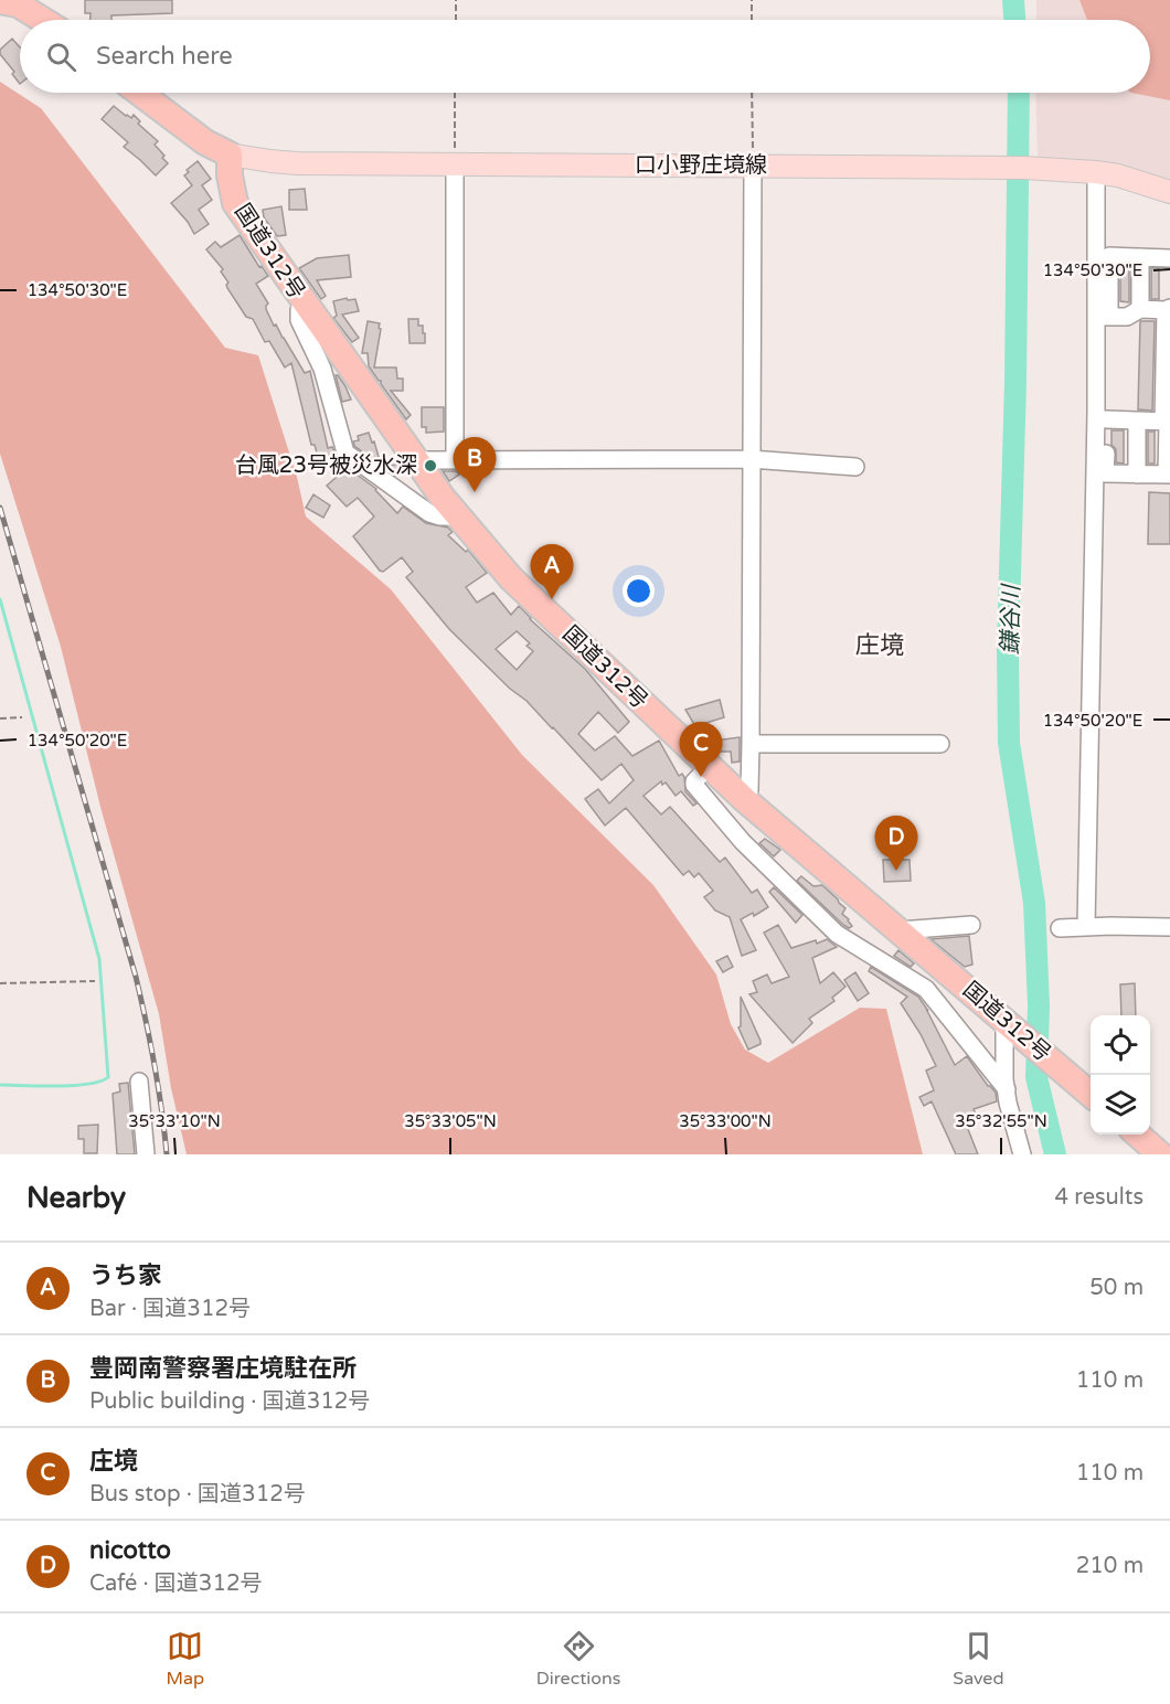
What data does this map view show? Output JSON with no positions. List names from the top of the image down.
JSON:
{
  "streets": {
    "highway": ["国道312号"],
    "main road": ["口小野庄境線"]
  },
  "crossings": [
    ["口小野庄境線", "国道312号"]
  ],
  "districts": ["庄境"],
  "water": ["鎌谷川"],
  "places": ["台風23号被災水深"],
  "page": {
    "search": "Search here",
    "pins": [
      "B",
      "A",
      "C",
      "D"
    ],
    "heading": ["Nearby", "4 results"],
    "list": [
      {
        "mark": "A",
        "name": "うち家",
        "note": "Bar · 国道312号",
        "value": "50 m"
      },
      {
        "mark": "B",
        "name": "豊岡南警察署庄境駐在所",
        "note": "Public building · 国道312号",
        "value": "110 m"
      },
      {
        "mark": "C",
        "name": "庄境",
        "note": "Bus stop · 国道312号",
        "value": "110 m"
      },
      {
        "mark": "D",
        "name": "nicotto",
        "note": "Café · 国道312号",
        "value": "210 m"
      }
    ],
    "nav": ["Map", "Directions", "Saved"]
  },
  "coordinates": [
    "134°50'30\"E",
    "134°50'20\"E",
    "35°33'10\"N",
    "35°33'05\"N",
    "35°33'00\"N",
    "35°32'55\"N"
  ]
}
